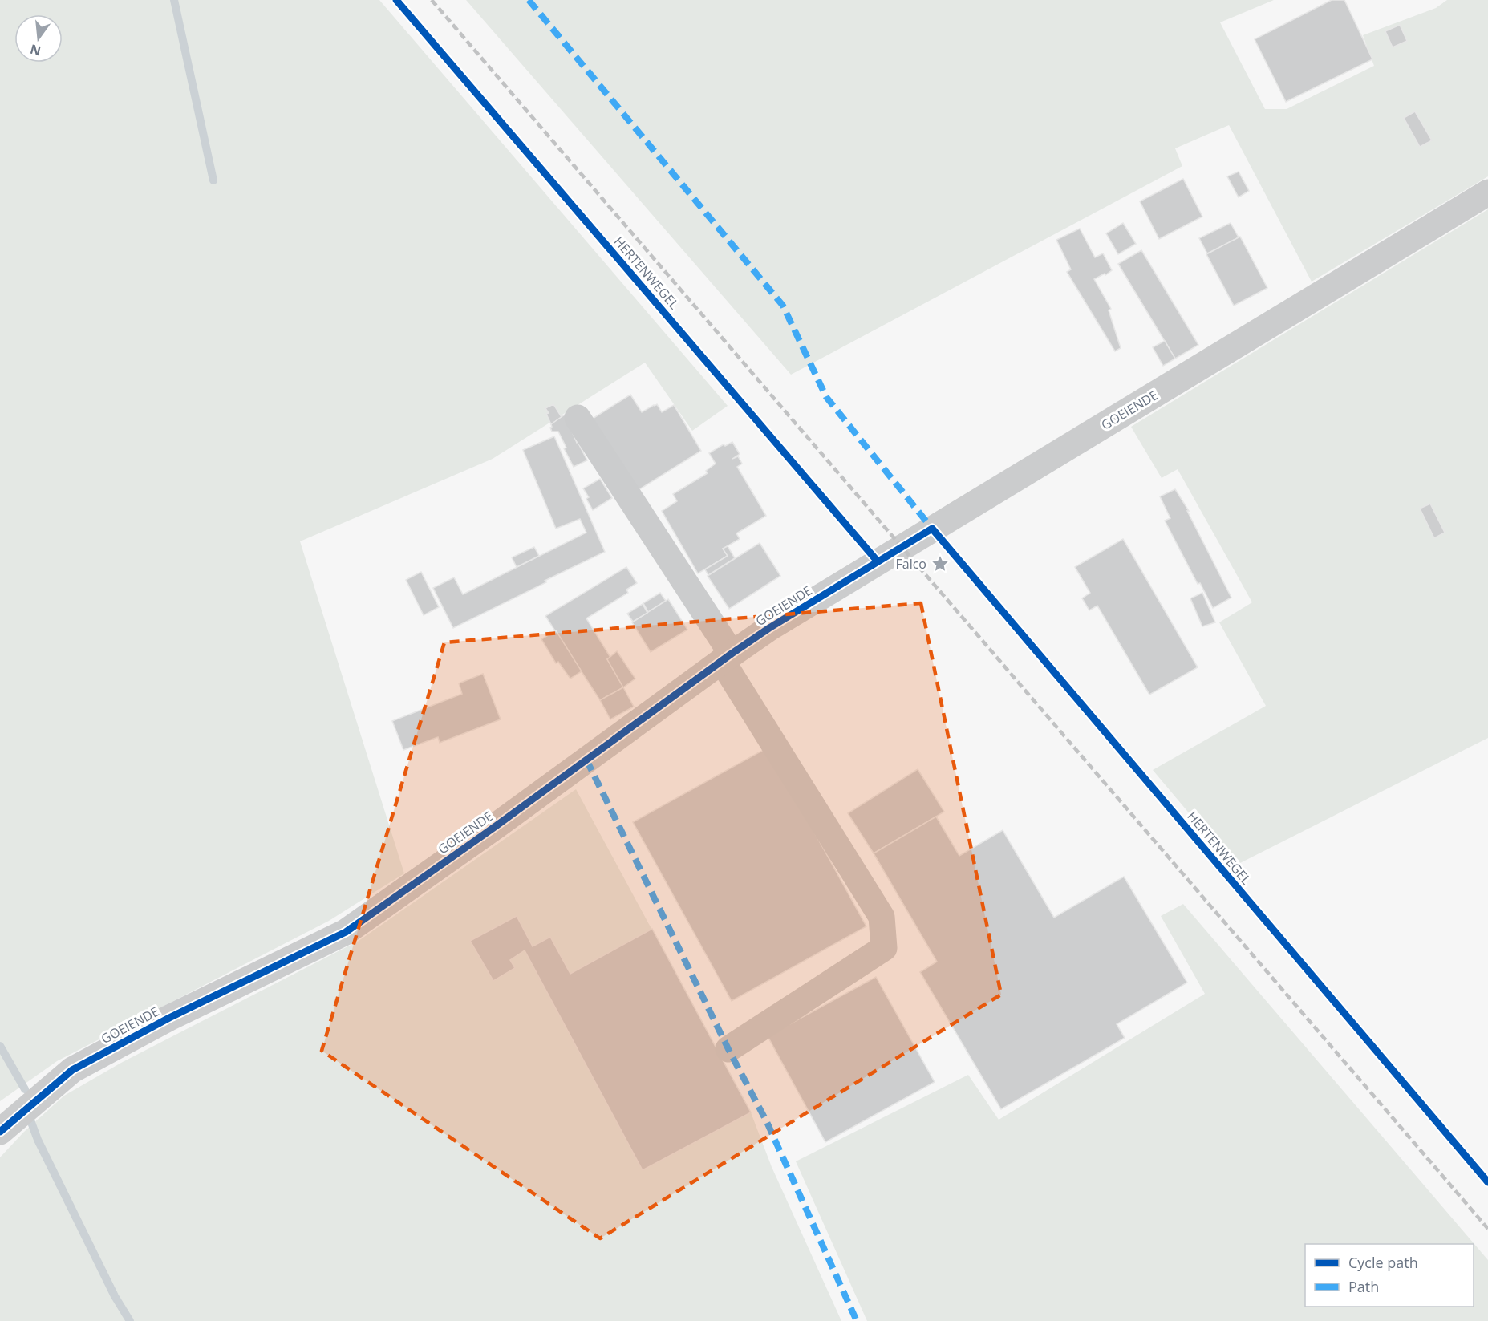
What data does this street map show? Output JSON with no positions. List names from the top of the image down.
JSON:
{
  "streets": {
    "street": ["GOEIENDE"],
    "cycle path": ["HERTENWEGEL"]
  },
  "places": {
    "place": ["Falco"]
  },
  "legend": ["Cycle path", "Path"],
  "north": "bottom"
}
